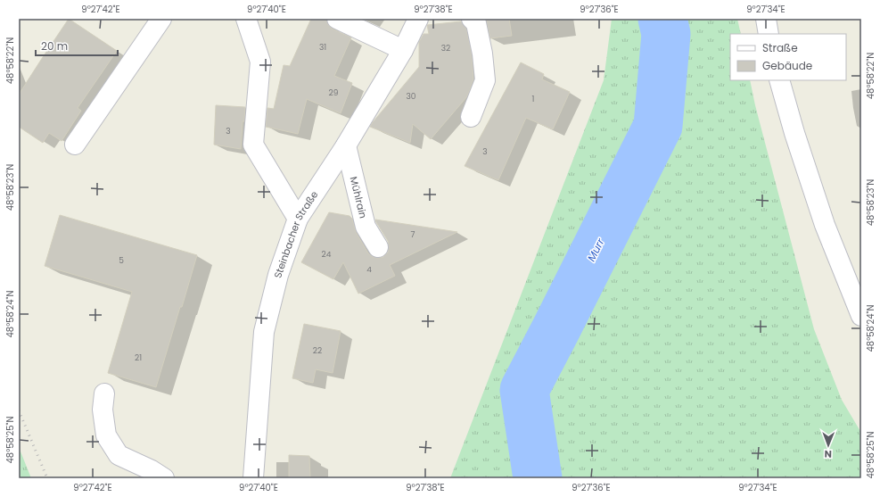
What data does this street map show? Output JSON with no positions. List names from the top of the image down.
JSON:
{
  "streets": {
    "street": ["Mühlrain", "Steinbacher Straße"]
  },
  "crossings": [
    ["Mühlrain", "Steinbacher Straße"]
  ],
  "water": ["Murr"],
  "house_numbers": [
    "31",
    "32",
    "29",
    "30",
    "1",
    "3",
    "3",
    "7",
    "24",
    "5",
    "4",
    "22",
    "21"
  ],
  "legend": ["Straße", "Gebäude"],
  "scale_bar": "20 m",
  "north": "bottom",
  "coordinates": [
    "9°27'42\"E",
    "9°27'40\"E",
    "9°27'38\"E",
    "9°27'36\"E",
    "9°27'34\"E",
    "48°58'22\"N",
    "48°58'23\"N",
    "48°58'24\"N",
    "48°58'25\"N"
  ]
}
